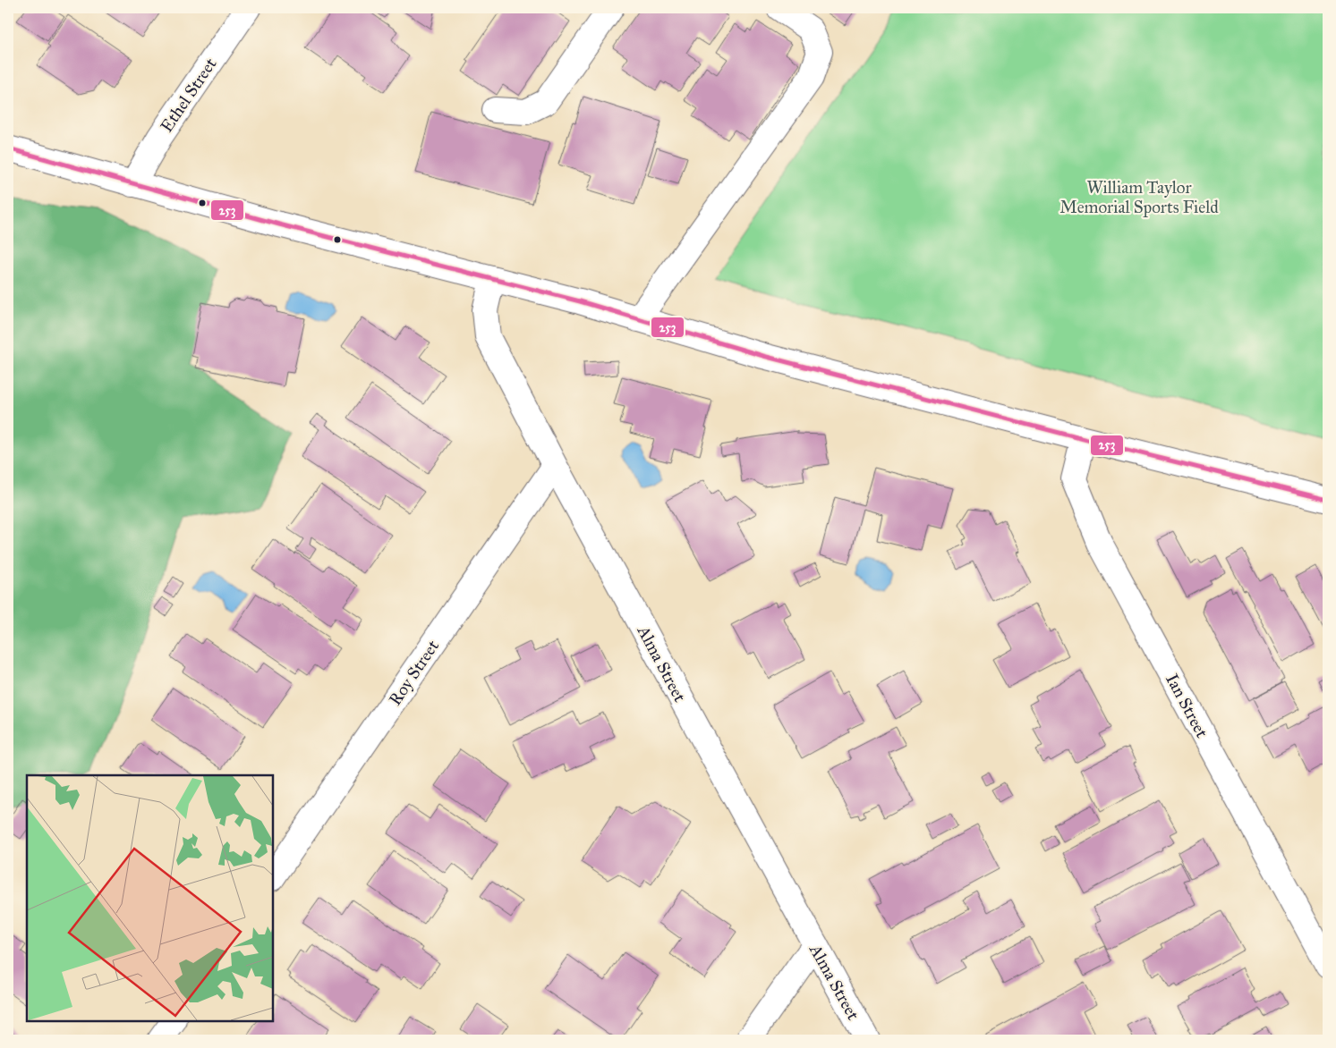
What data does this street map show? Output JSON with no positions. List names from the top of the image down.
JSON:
{
  "streets": {
    "street": [
      "Ethel Street",
      "Alma Street",
      "Roy Street",
      "Ian Street"
    ]
  },
  "crossings": [
    ["Alma Street", "Roy Street"]
  ],
  "parks": ["William Taylor Memorial Sports Field"],
  "lines": ["transit line 253"]
}
